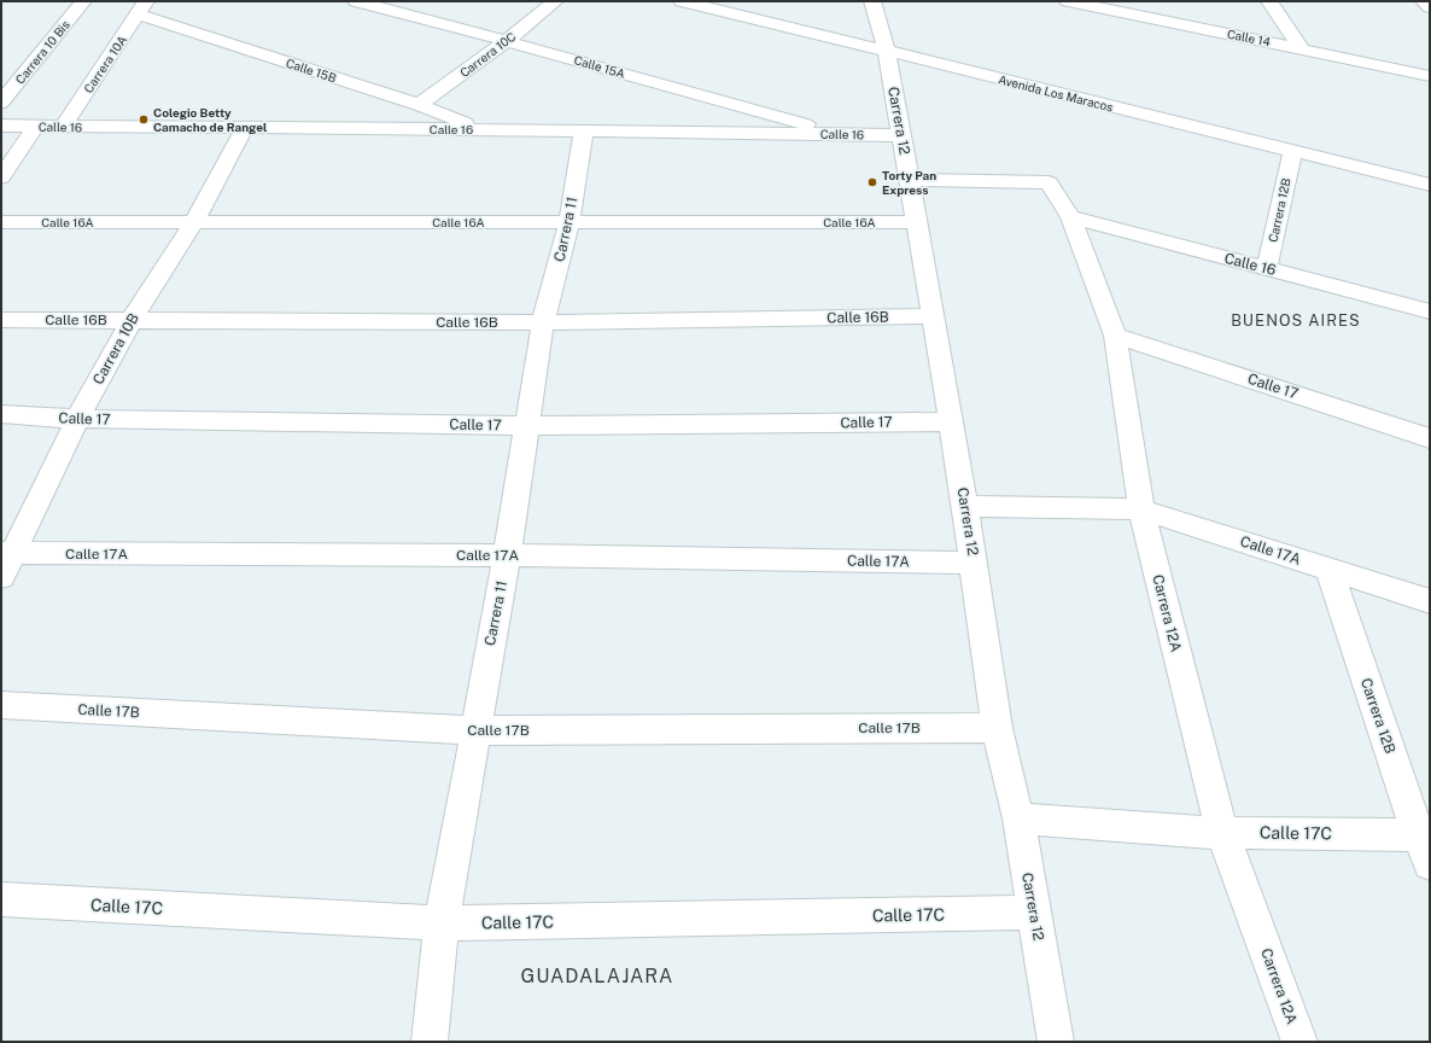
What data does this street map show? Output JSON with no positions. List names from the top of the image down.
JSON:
{
  "streets": {
    "street": [
      "Calle 14",
      "Carrera 10 Bis",
      "Carrera 10C",
      "Carrera 10A",
      "Calle 15A",
      "Calle 15B",
      "Avenida Los Maracos",
      "Carrera 12",
      "Calle 16",
      "Carrera 12B",
      "Calle 16A",
      "Carrera 11",
      "Calle 16B",
      "Carrera 10B",
      "Calle 17",
      "Calle 17A",
      "Carrera 12A",
      "Calle 17B",
      "Calle 17C"
    ]
  },
  "crossings": [
    ["Carrera 10C", "Calle 15A"],
    ["Carrera 10C", "Calle 15B"],
    ["Carrera 10A", "Calle 15B"],
    ["Carrera 10A", "Calle 16"],
    ["Calle 15A", "Calle 16"],
    ["Calle 15B", "Calle 16"],
    ["Avenida Los Maracos", "Carrera 12"],
    ["Avenida Los Maracos", "Carrera 12B"],
    ["Carrera 12", "Calle 16"],
    ["Carrera 12", "Calle 16A"],
    ["Carrera 12", "Calle 16B"],
    ["Carrera 12", "Calle 17"],
    ["Carrera 12", "Calle 17A"],
    ["Carrera 12", "Carrera 12A"],
    ["Carrera 12", "Calle 17B"],
    ["Carrera 12", "Calle 17C"],
    ["Calle 16", "Carrera 12B"],
    ["Calle 16", "Carrera 11"],
    ["Calle 16", "Carrera 10B"],
    ["Calle 16", "Carrera 12A"],
    ["Carrera 12B", "Calle 17A"],
    ["Carrera 12B", "Calle 17C"],
    ["Calle 16A", "Carrera 11"],
    ["Calle 16A", "Carrera 10B"],
    ["Carrera 11", "Calle 16B"],
    ["Carrera 11", "Calle 17"],
    ["Carrera 11", "Calle 17A"],
    ["Carrera 11", "Calle 17B"],
    ["Carrera 11", "Calle 17C"],
    ["Calle 16B", "Carrera 10B"],
    ["Carrera 10B", "Calle 17"],
    ["Carrera 10B", "Calle 17A"],
    ["Calle 17", "Carrera 12A"],
    ["Calle 17A", "Carrera 12A"],
    ["Carrera 12A", "Calle 17C"]
  ],
  "districts": ["BUENOS AIRES", "GUADALAJARA"],
  "places": ["Colegio Betty Camacho de Rangel", "Torty Pan Express"]
}
